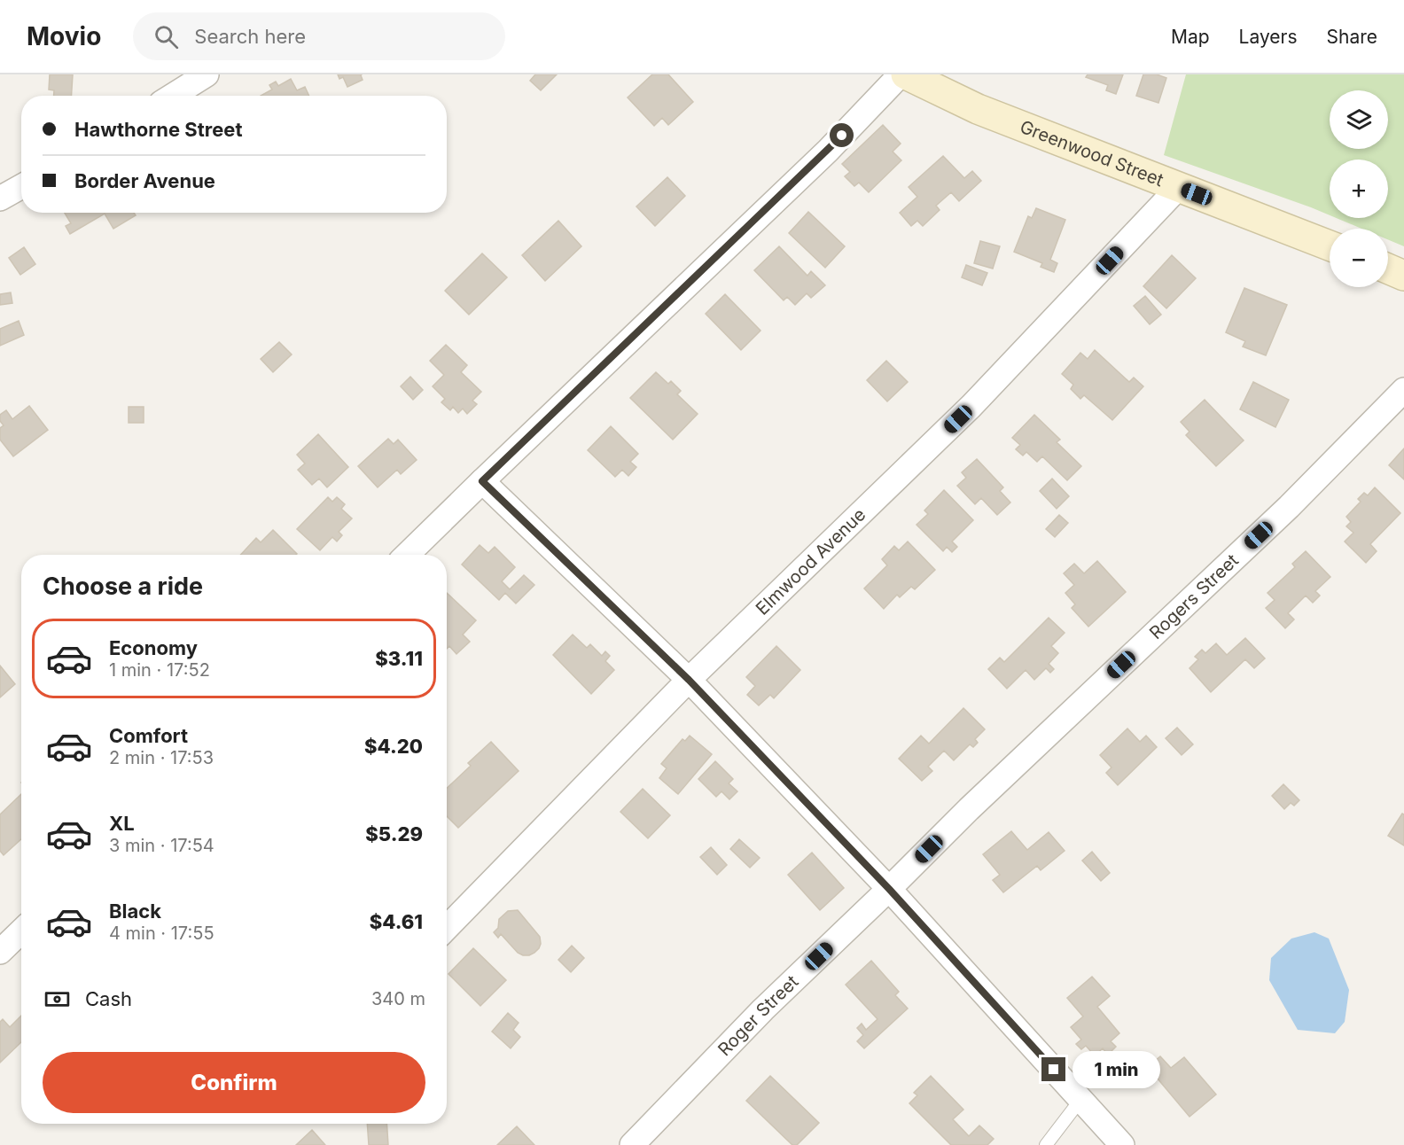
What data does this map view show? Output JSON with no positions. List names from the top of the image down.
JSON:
{
  "streets": {
    "street": [
      "Greenwood Street",
      "Elmwood Avenue",
      "Rogers Street",
      "Roger Street"
    ]
  },
  "crossings": [
    ["Greenwood Street", "Elmwood Avenue"],
    ["Rogers Street", "Roger Street"]
  ],
  "page": {
    "header": "Movio",
    "search": "Search here",
    "nav": ["Map", "Layers", "Share"],
    "map_buttons": ["+", "−"],
    "banner": ["Hawthorne Street", "Border Avenue"],
    "heading": "Choose a ride",
    "list": [
      {
        "name": "Economy",
        "note": "1 min · 17:52",
        "value": "$3.11"
      },
      {
        "name": "Comfort",
        "note": "2 min · 17:53",
        "value": "$4.20"
      },
      {
        "name": "XL",
        "note": "3 min · 17:54",
        "value": "$5.29"
      },
      {
        "name": "Black",
        "note": "4 min · 17:55",
        "value": "$4.61"
      }
    ],
    "pay": ["Cash", "340 m"],
    "buttons": "Confirm",
    "bubble": "1 min"
  }
}
